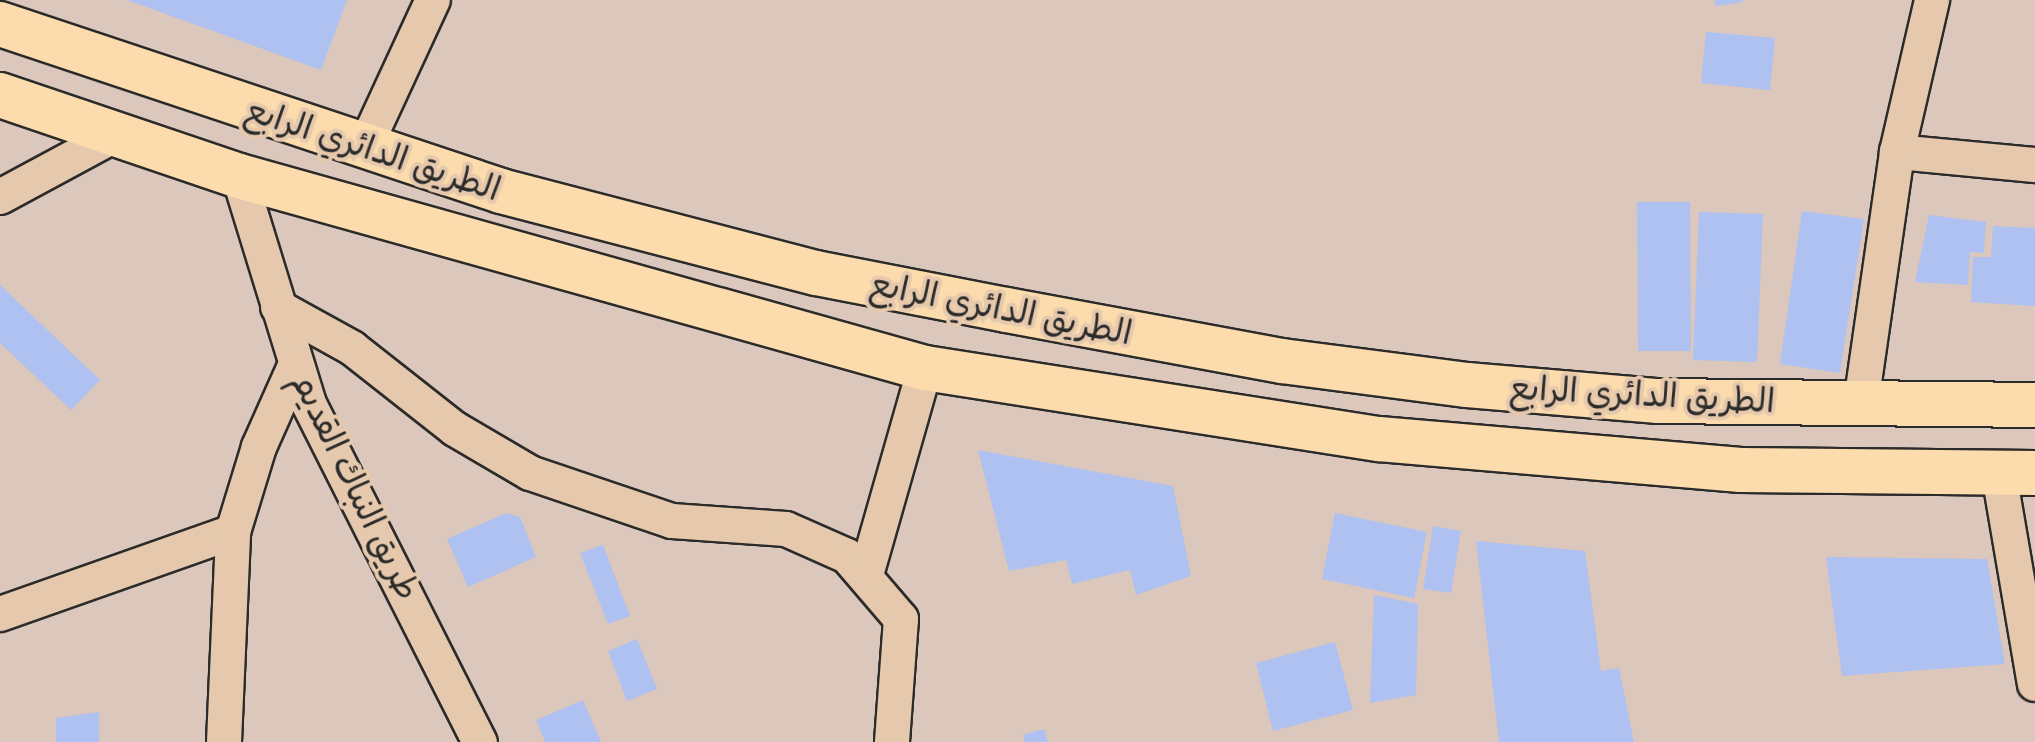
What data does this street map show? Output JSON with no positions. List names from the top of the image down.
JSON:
{
  "streets": {
    "main road": ["الطريق الدائري الرابع"],
    "street": ["طريق النباك القديم"]
  },
  "crossings": [
    ["الطريق الدائري الرابع", "طريق النباك القديم"]
  ]
}
